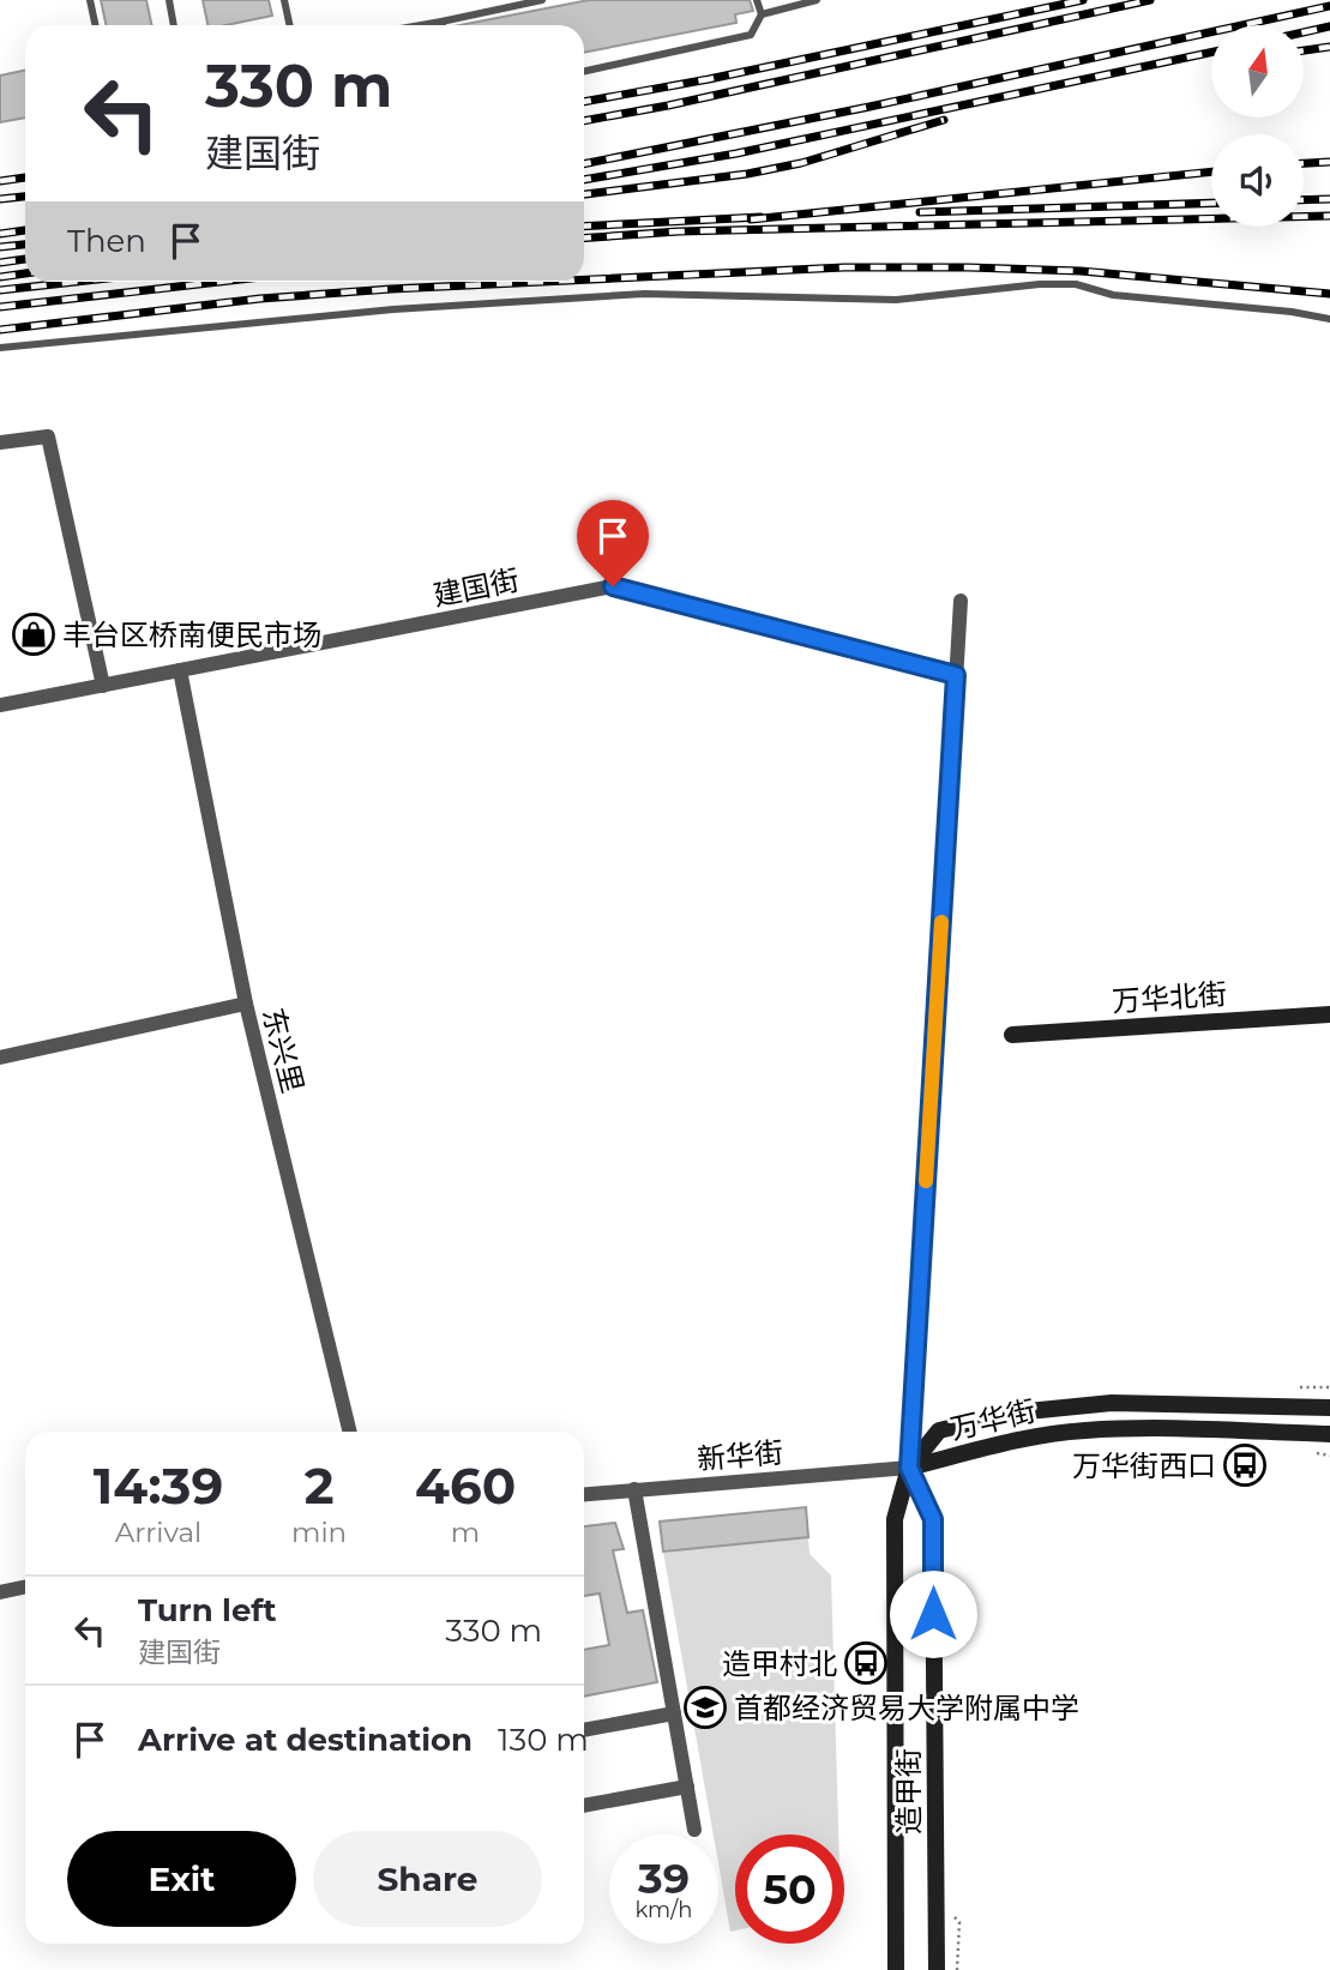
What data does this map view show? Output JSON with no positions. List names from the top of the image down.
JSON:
{
  "streets": {
    "main road": ["万华北街", "万华街", "造甲街"],
    "street": ["建国街", "东兴里", "新华街"]
  },
  "crossings": [
    ["建国街", "东兴里"],
    ["建国街", "造甲街"],
    ["万华街", "新华街"],
    ["万华街", "造甲街"],
    ["新华街", "造甲街"]
  ],
  "places": {
    "shop": ["丰台区桥南便民市场"],
    "bus stop": ["万华街西口", "造甲村北"],
    "school or university": ["首都经济贸易大学附属中学"]
  },
  "north": "top",
  "page": {
    "turn": ["330 m", "建国街"],
    "then": "Then",
    "eta": [
      "14:39",
      "Arrival",
      "2",
      "min",
      "460",
      "m"
    ],
    "list": [
      {
        "name": "Turn left",
        "note": "建国街",
        "value": "330 m"
      },
      {
        "name": "Arrive at destination",
        "value": "130 m"
      }
    ],
    "buttons": ["Exit", "Share"],
    "speed": "39 km/h",
    "limit": "50"
  }
}
